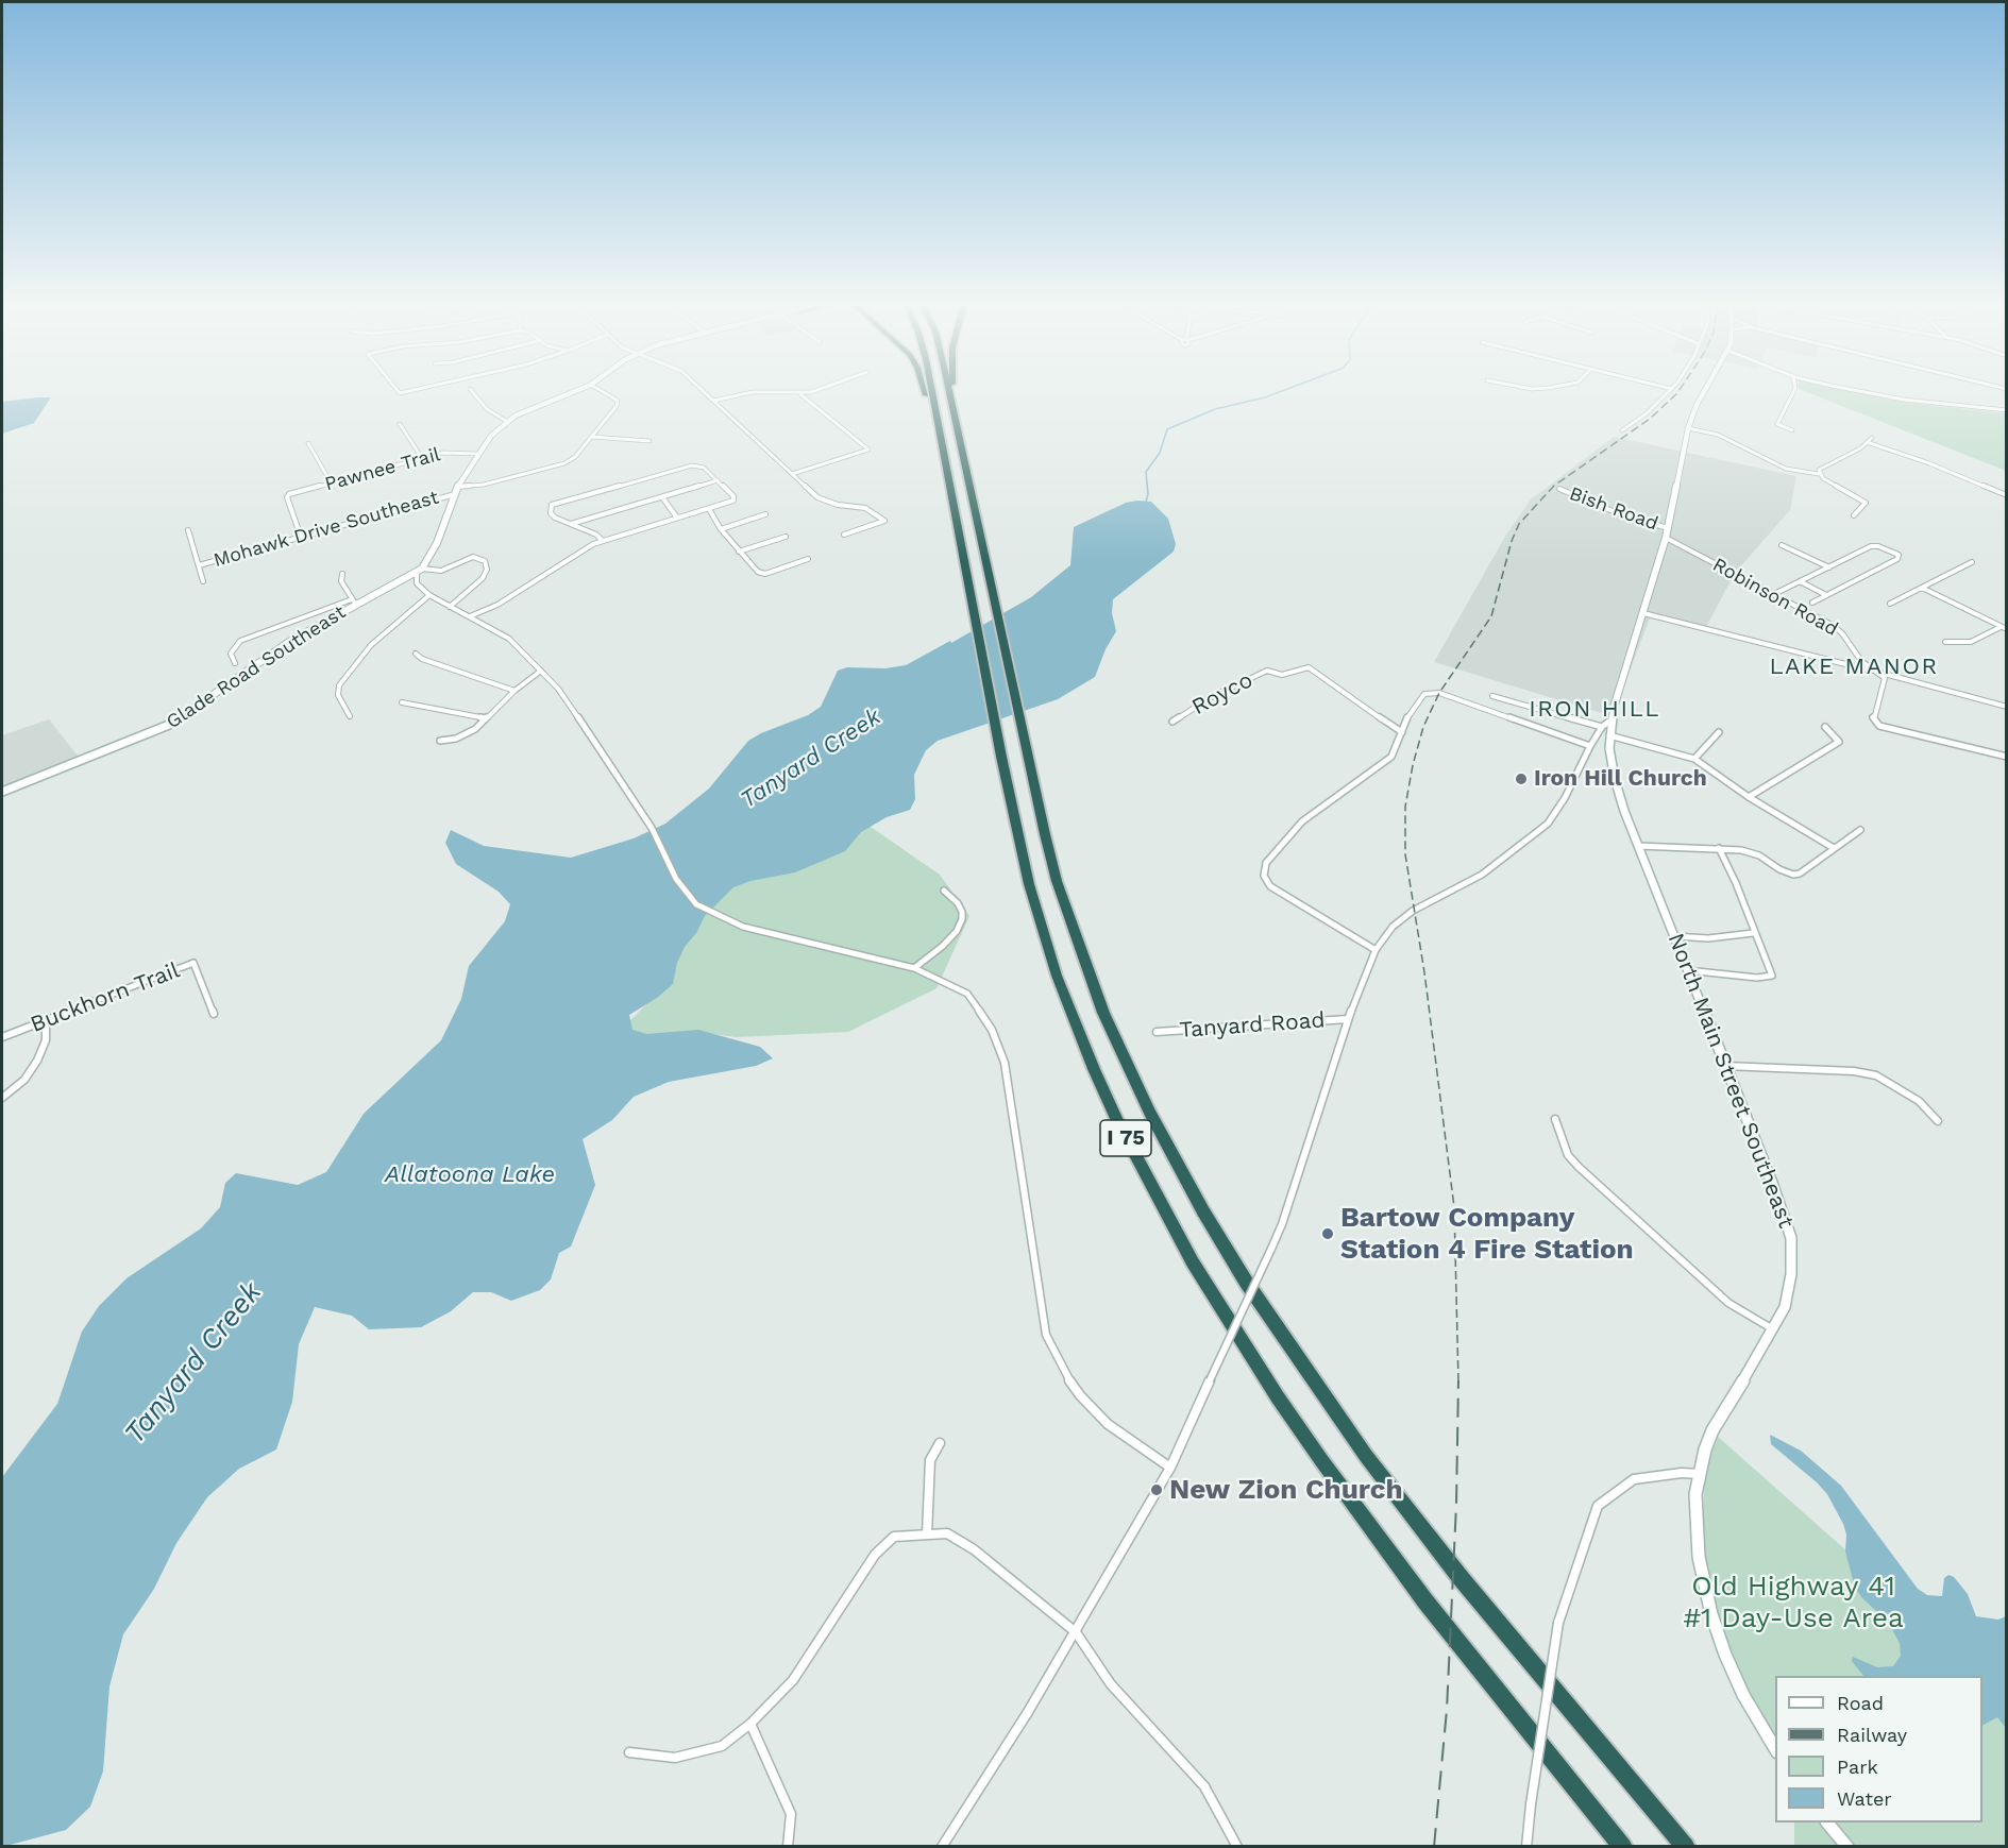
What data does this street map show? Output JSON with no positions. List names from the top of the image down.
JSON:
{
  "streets": {
    "highway": ["I 75"],
    "street": [
      "Pawnee Trail",
      "Bish Road",
      "Mohawk Drive Southeast",
      "Robinson Road",
      "Glade Road Southeast",
      "Royco",
      "Buckhorn Trail",
      "Tanyard Road",
      "North Main Street Southeast"
    ]
  },
  "crossings": [
    ["Bish Road", "North Main Street Southeast"],
    ["Robinson Road", "North Main Street Southeast"]
  ],
  "districts": ["LAKE MANOR", "IRON HILL"],
  "water": ["Tanyard Creek", "Allatoona Lake"],
  "parks": ["Old Highway 41 #1 Day-Use Area"],
  "places": ["Iron Hill Church", "Bartow Company Station 4 Fire Station", "New Zion Church"],
  "legend": [
    "Road",
    "Railway",
    "Park",
    "Water"
  ]
}
